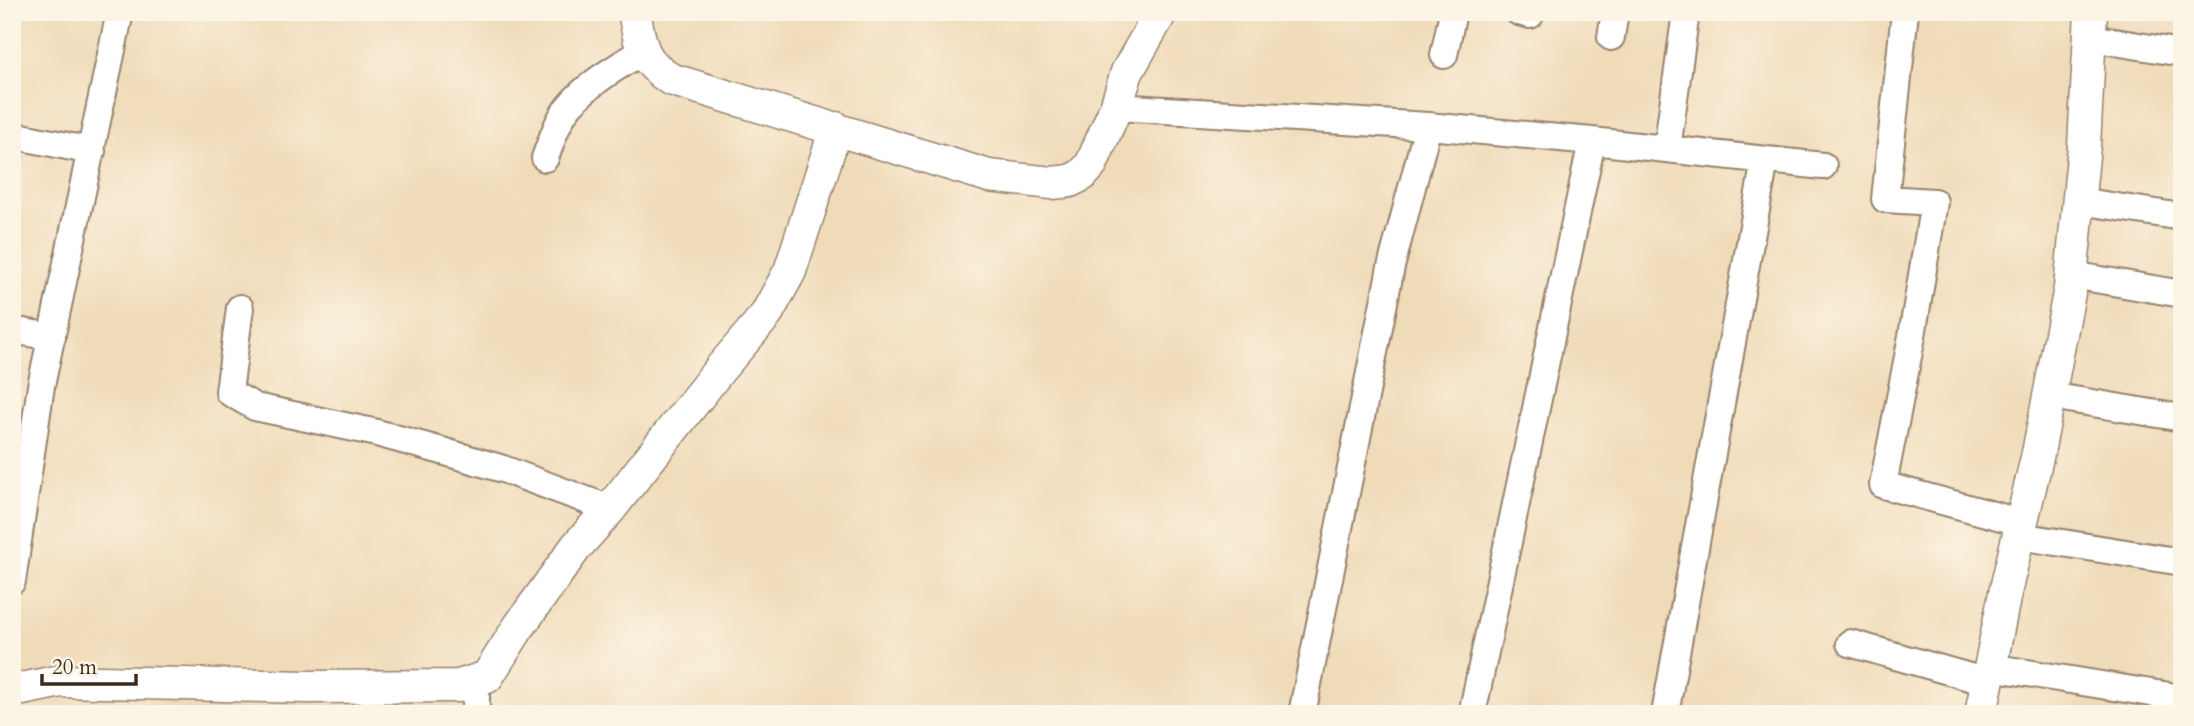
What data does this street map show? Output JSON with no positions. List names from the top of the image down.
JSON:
{
  "scale_bar": "20 m"
}
